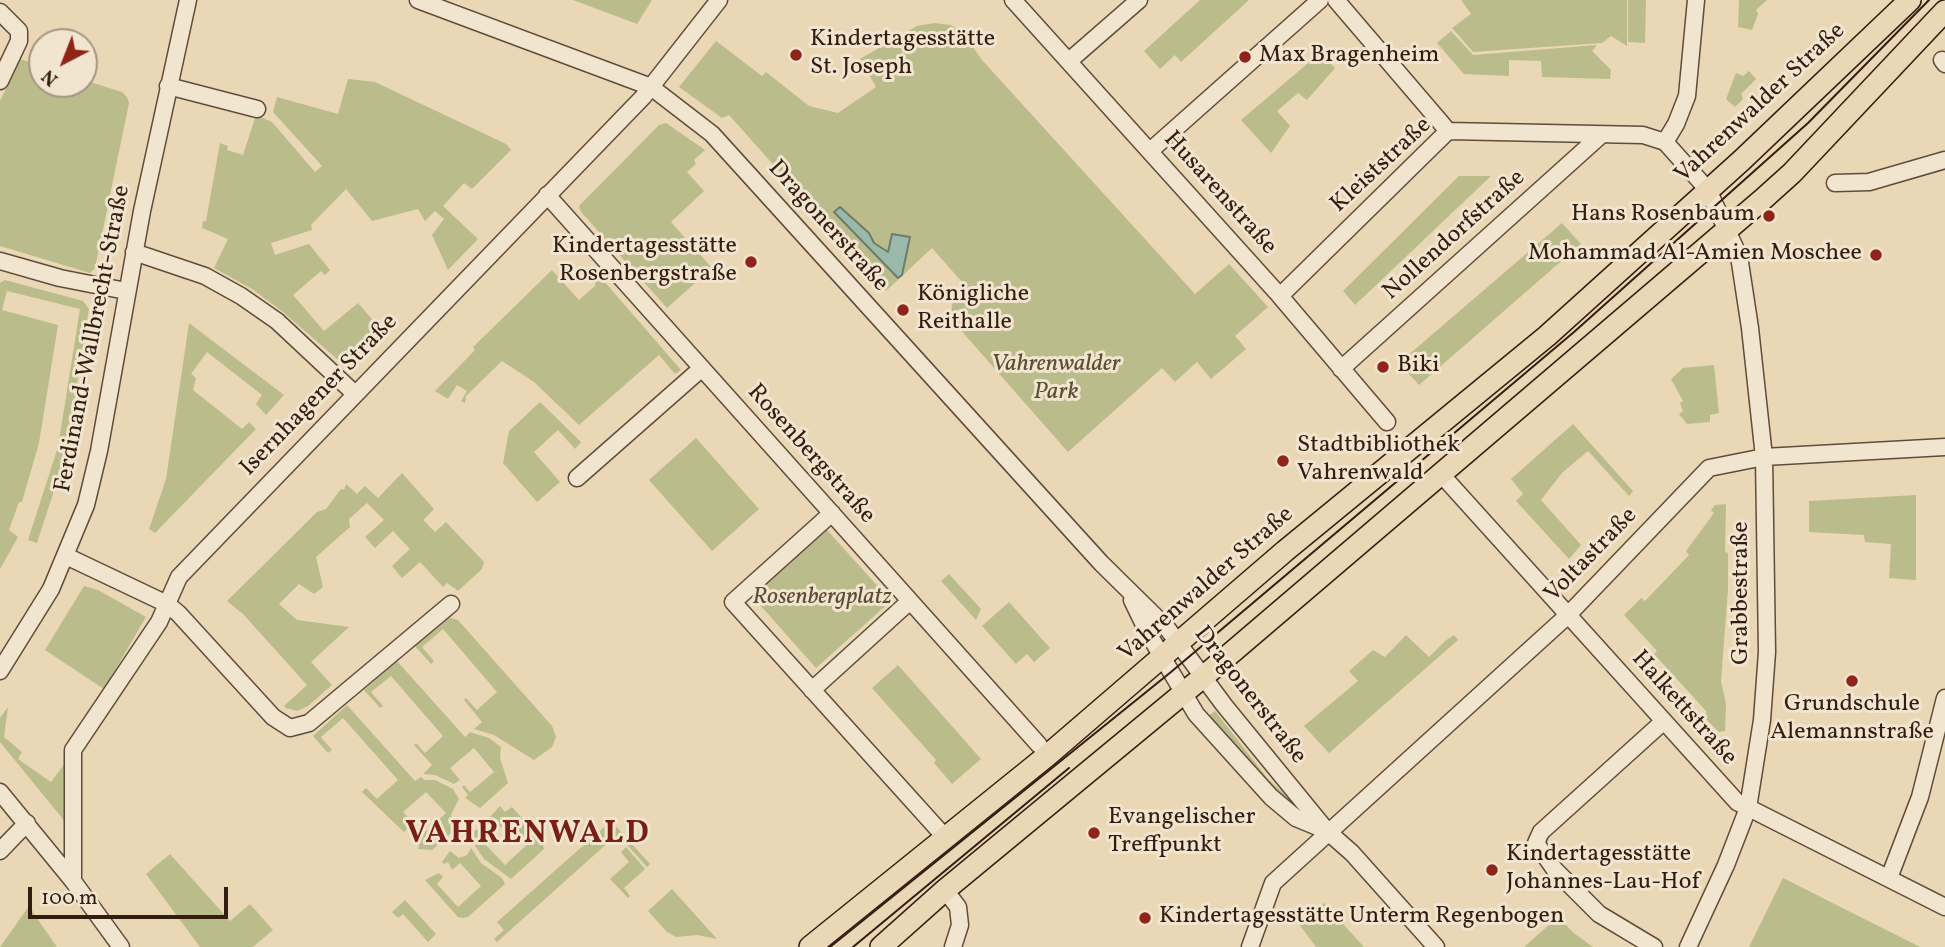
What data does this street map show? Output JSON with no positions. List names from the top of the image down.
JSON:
{
  "streets": {
    "main road": ["Vahrenwalder Straße"],
    "street": [
      "Kleiststraße",
      "Husarenstraße",
      "Dragonerstraße",
      "Nollendorfstraße",
      "Ferdinand-Wallbrecht-Straße",
      "Isernhagener Straße",
      "Rosenbergstraße",
      "Voltastraße",
      "Grabbestraße",
      "Halkettstraße"
    ]
  },
  "crossings": [
    ["Vahrenwalder Straße", "Dragonerstraße"],
    ["Vahrenwalder Straße", "Grabbestraße"],
    ["Kleiststraße", "Husarenstraße"],
    ["Kleiststraße", "Nollendorfstraße"],
    ["Kleiststraße", "Grabbestraße"],
    ["Husarenstraße", "Nollendorfstraße"],
    ["Dragonerstraße", "Isernhagener Straße"],
    ["Dragonerstraße", "Voltastraße"],
    ["Isernhagener Straße", "Rosenbergstraße"],
    ["Voltastraße", "Grabbestraße"],
    ["Voltastraße", "Halkettstraße"],
    ["Grabbestraße", "Halkettstraße"]
  ],
  "districts": ["VAHRENWALD"],
  "parks": ["Vahrenwalder Park", "Rosenbergplatz"],
  "places": [
    "Kindertagesstätte St. Joseph",
    "Max Bragenheim",
    "Hans Rosenbaum",
    "Mohammad Al-Amien Moschee",
    "Kindertagesstätte Rosenbergstraße",
    "Königliche Reithalle",
    "Biki",
    "Stadtbibliothek Vahrenwald",
    "Grundschule Alemannstraße",
    "Evangelischer Treffpunkt",
    "Kindertagesstätte Johannes-Lau-Hof",
    "Kindertagesstätte Unterm Regenbogen"
  ],
  "scale_bar": "100 m",
  "north": "bottom left"
}
